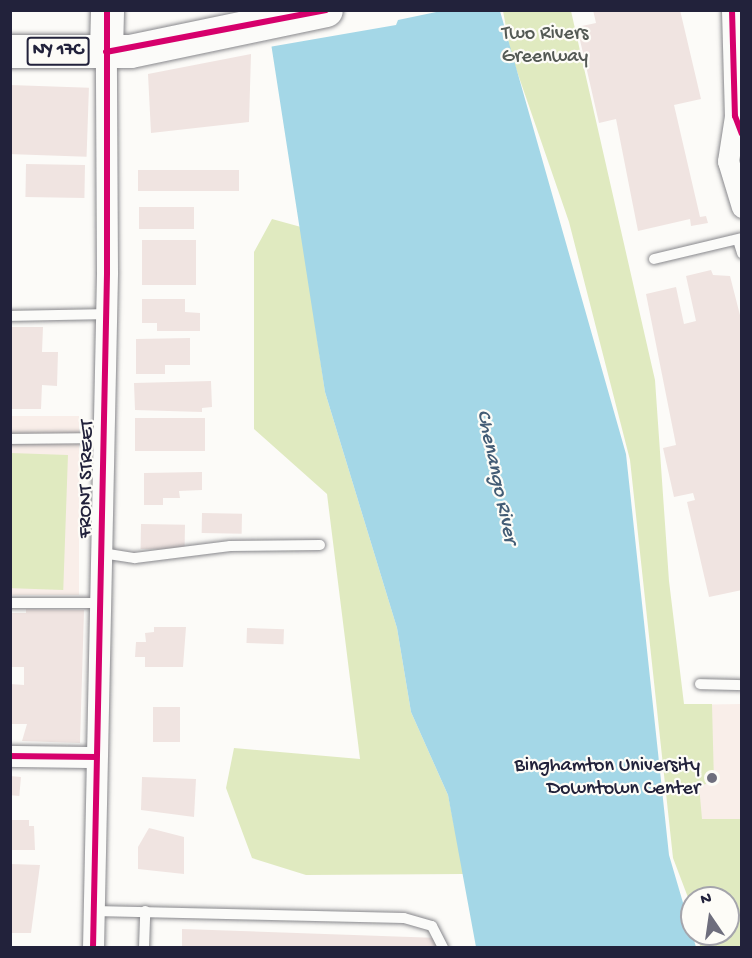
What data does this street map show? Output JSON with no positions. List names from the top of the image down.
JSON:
{
  "streets": {
    "main road": ["NY 17C", "FRONT STREET"]
  },
  "crossings": [
    ["NY 17C", "FRONT STREET"]
  ],
  "water": ["Chenango River"],
  "parks": ["Two Rivers Greenway"],
  "places": ["Binghamton University Downtown Center"],
  "north": "top"
}
